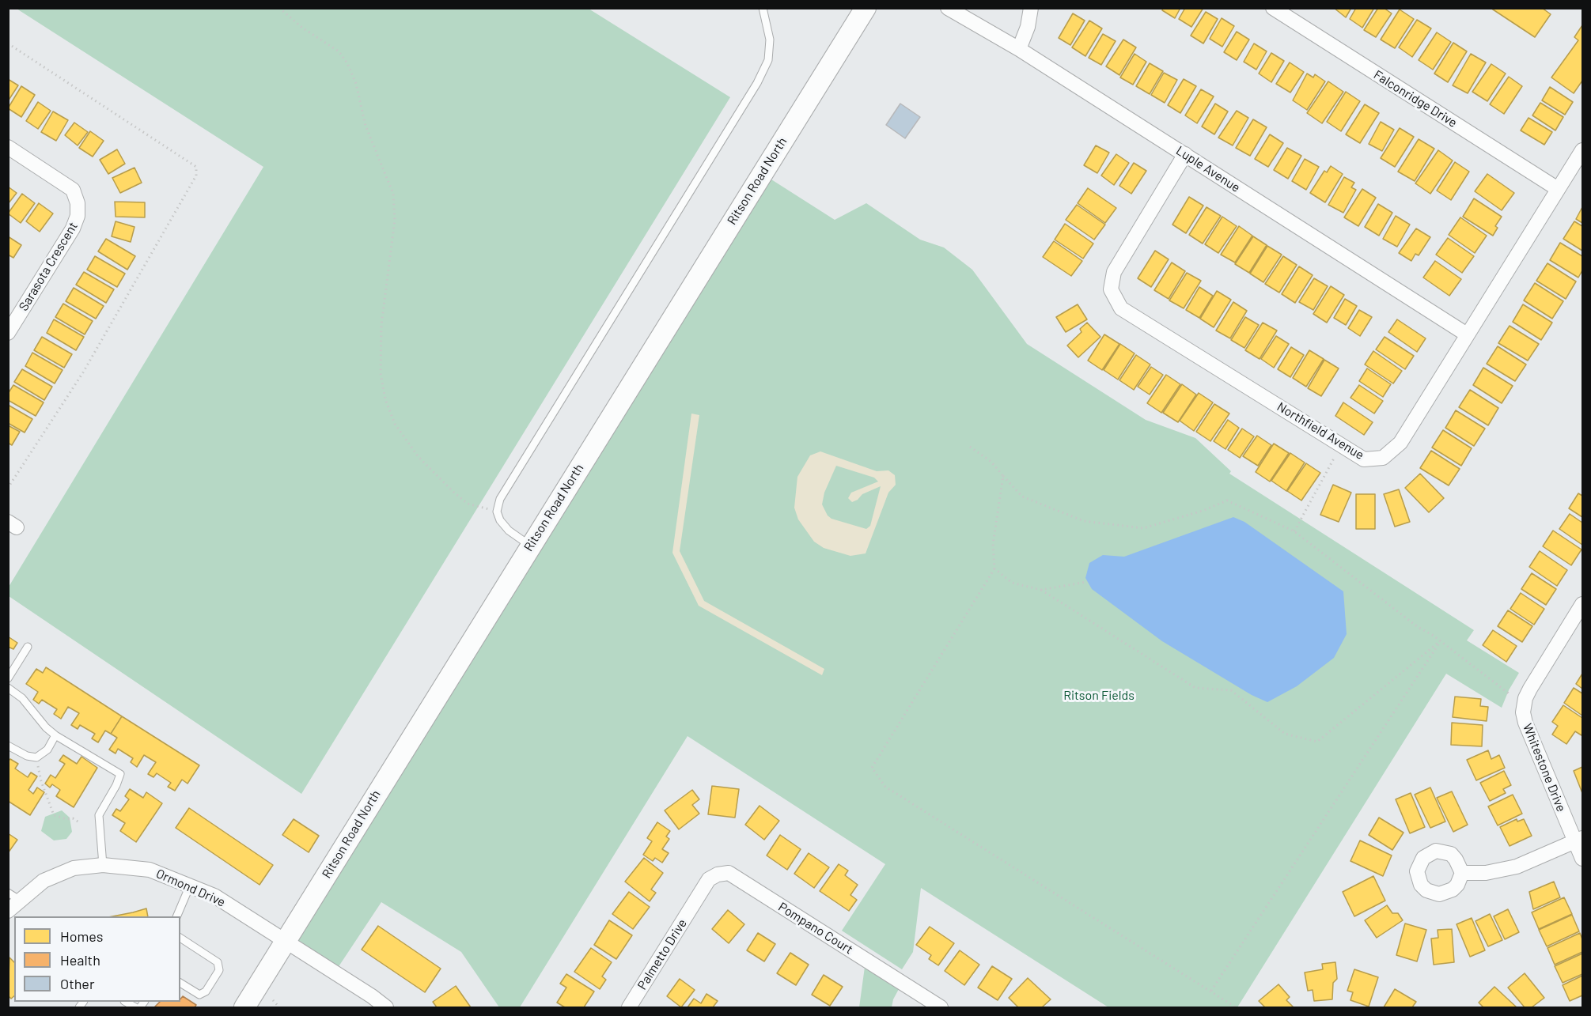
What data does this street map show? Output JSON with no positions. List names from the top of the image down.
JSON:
{
  "streets": {
    "main road": ["Ritson Road North"],
    "street": [
      "Falconridge Drive",
      "Luple Avenue",
      "Sarasota Crescent",
      "Northfield Avenue",
      "Whitestone Drive",
      "Ormond Drive",
      "Pompano Court",
      "Palmetto Drive"
    ]
  },
  "crossings": [
    ["Falconridge Drive", "Northfield Avenue"],
    ["Luple Avenue", "Northfield Avenue"],
    ["Ritson Road North", "Ormond Drive"],
    ["Pompano Court", "Palmetto Drive"]
  ],
  "parks": ["Ritson Fields"],
  "legend": ["Homes", "Health", "Other"]
}
